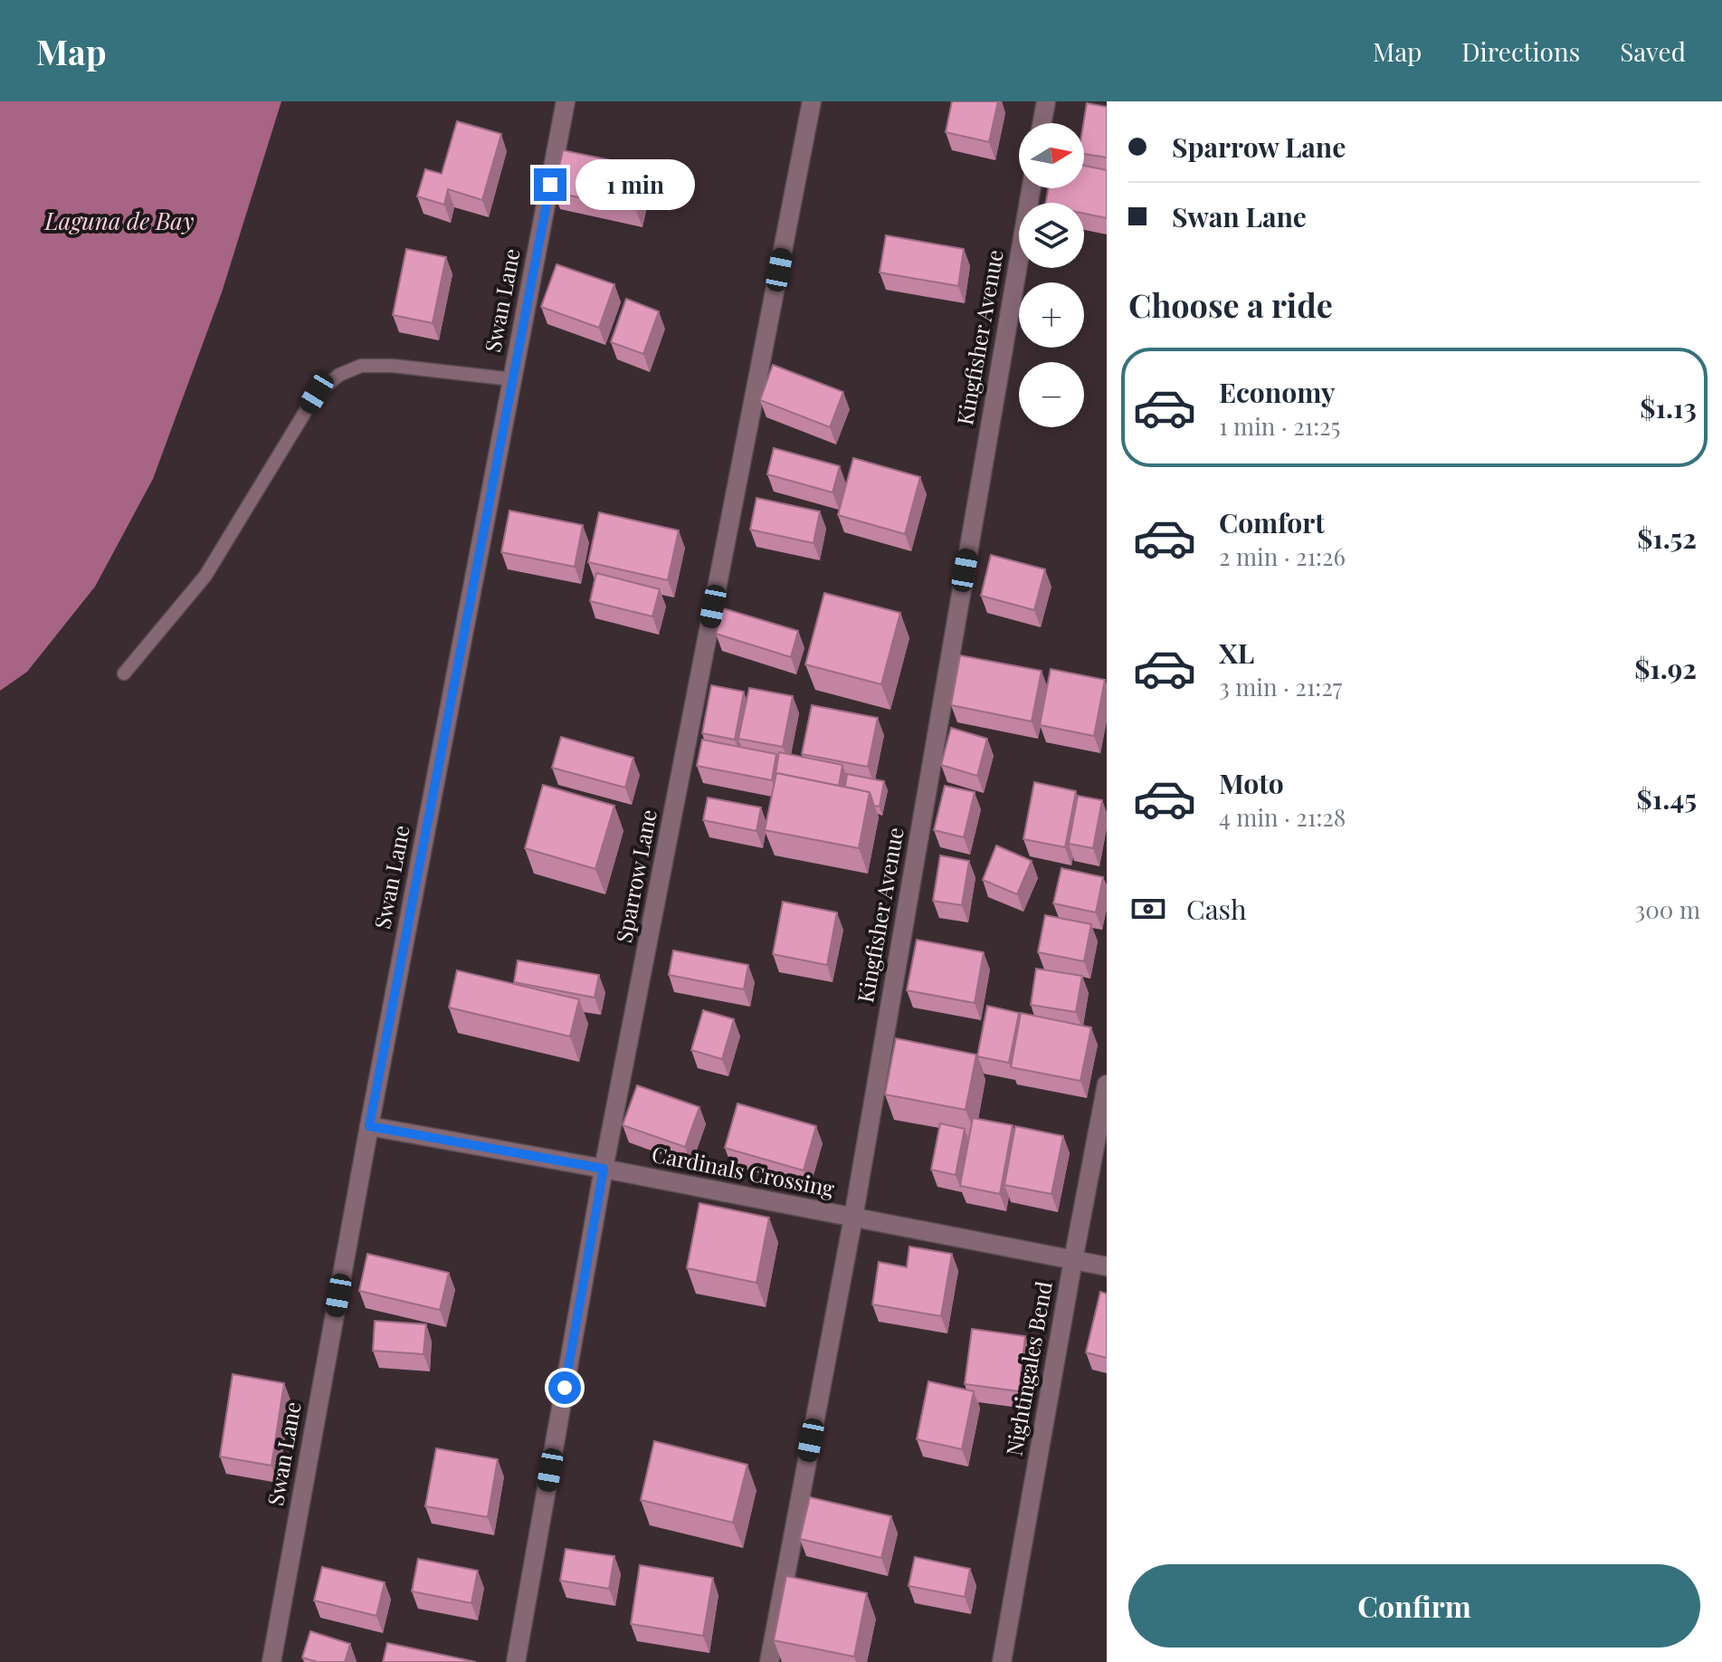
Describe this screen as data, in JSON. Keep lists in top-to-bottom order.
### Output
{
  "streets": {
    "street": [
      "Swan Lane",
      "Kingfisher Avenue",
      "Sparrow Lane",
      "Cardinals Crossing",
      "Nightingales Bend"
    ]
  },
  "crossings": [
    ["Swan Lane", "Cardinals Crossing"],
    ["Kingfisher Avenue", "Cardinals Crossing"],
    ["Sparrow Lane", "Cardinals Crossing"],
    ["Cardinals Crossing", "Nightingales Bend"]
  ],
  "water": ["Laguna de Bay"],
  "north": "right",
  "page": {
    "header": "Map",
    "nav": ["Map", "Directions", "Saved"],
    "banner": ["Sparrow Lane", "Swan Lane"],
    "map_buttons": ["+", "−"],
    "bubble": "1 min",
    "heading": "Choose a ride",
    "list": [
      {
        "name": "Economy",
        "note": "1 min · 21:25",
        "value": "$1.13"
      },
      {
        "name": "Comfort",
        "note": "2 min · 21:26",
        "value": "$1.52"
      },
      {
        "name": "XL",
        "note": "3 min · 21:27",
        "value": "$1.92"
      },
      {
        "name": "Moto",
        "note": "4 min · 21:28",
        "value": "$1.45"
      }
    ],
    "pay": ["Cash", "300 m"],
    "buttons": "Confirm"
  }
}
